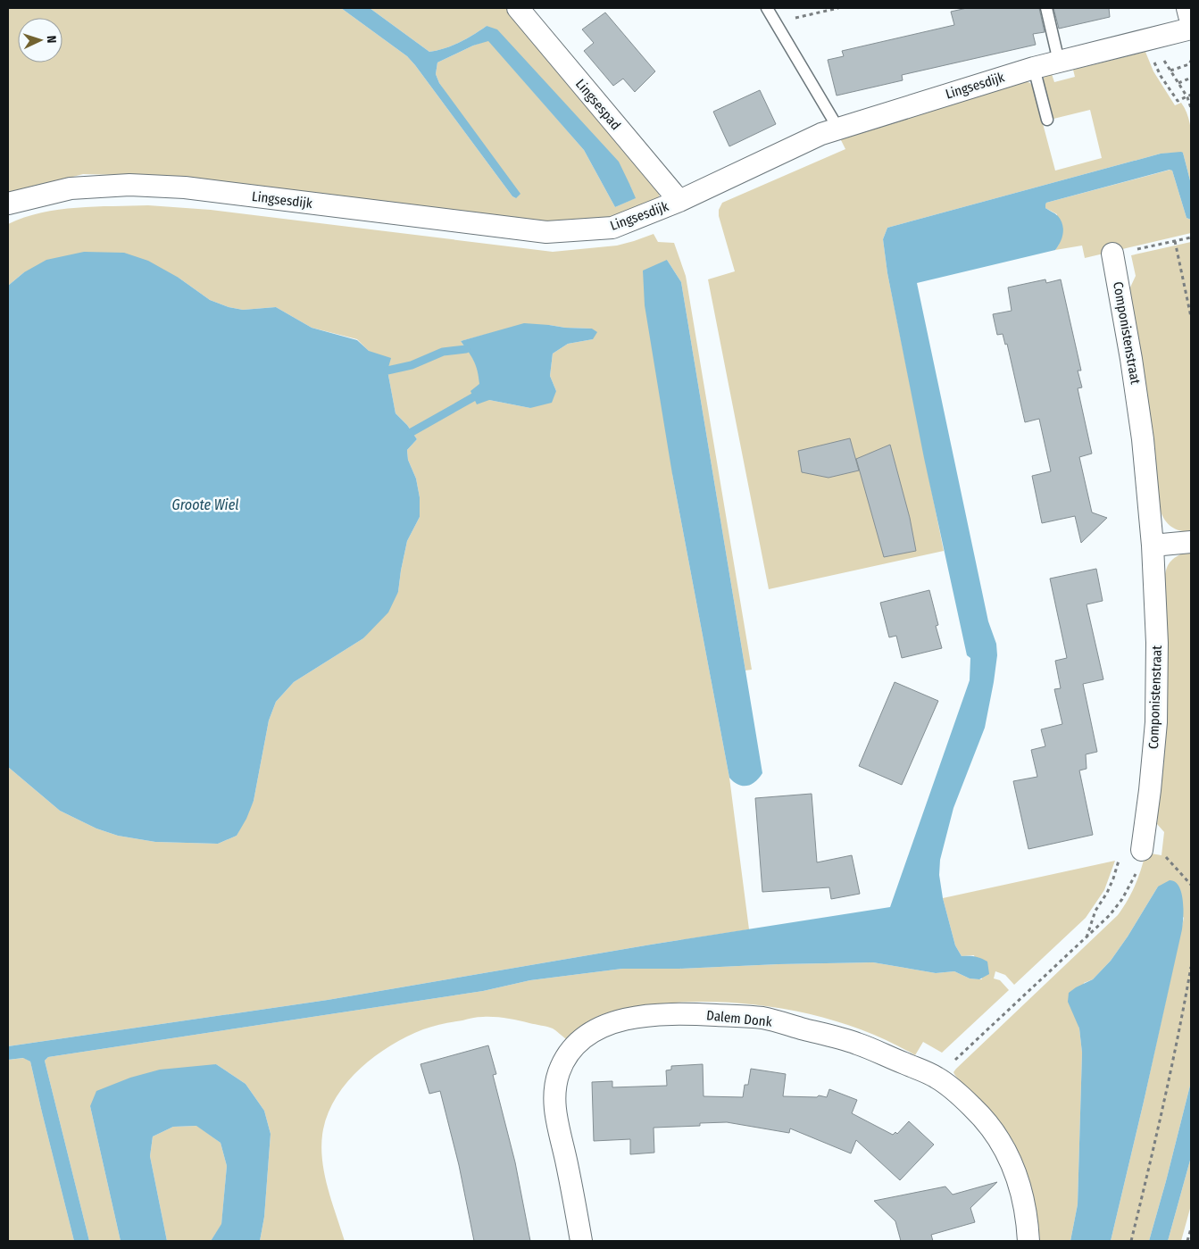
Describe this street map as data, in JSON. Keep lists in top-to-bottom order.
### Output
{
  "streets": {
    "street": [
      "Lingsesdijk",
      "Lingsespad",
      "Componistenstraat",
      "Dalem Donk"
    ]
  },
  "crossings": [
    ["Lingsesdijk", "Lingsespad"]
  ],
  "water": ["Groote Wiel"],
  "north": "right"
}
